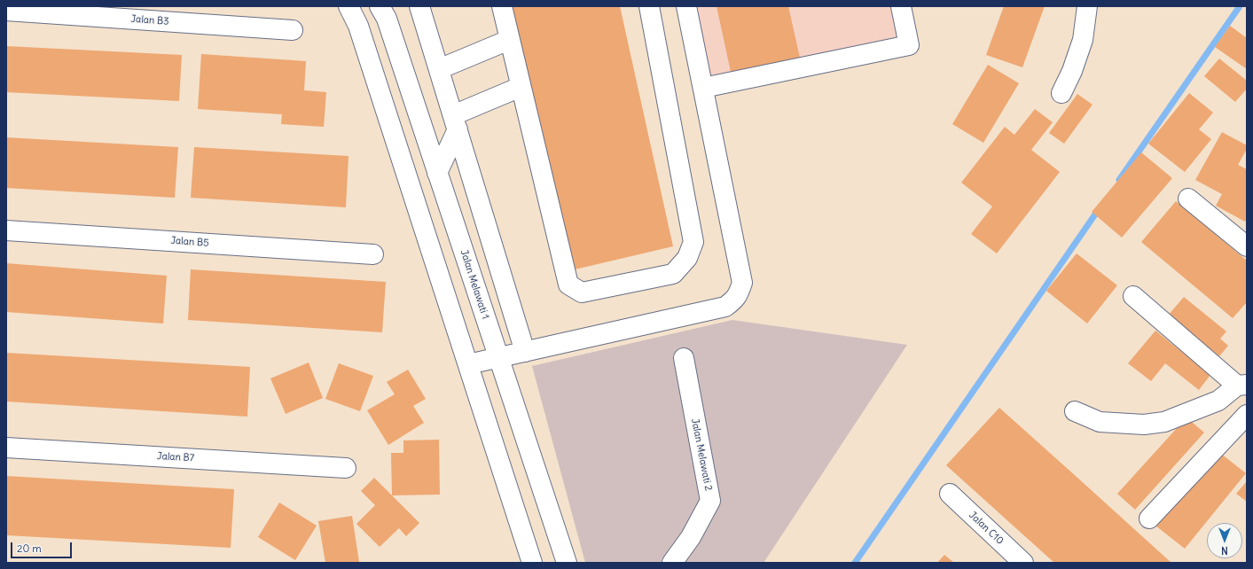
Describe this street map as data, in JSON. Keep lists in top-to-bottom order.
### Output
{
  "streets": {
    "street": [
      "Jalan B3",
      "Jalan B5",
      "Jalan Melawati 1",
      "Jalan Melawati 2",
      "Jalan B7",
      "Jalan C10"
    ]
  },
  "scale_bar": "20 m",
  "north": "bottom"
}
